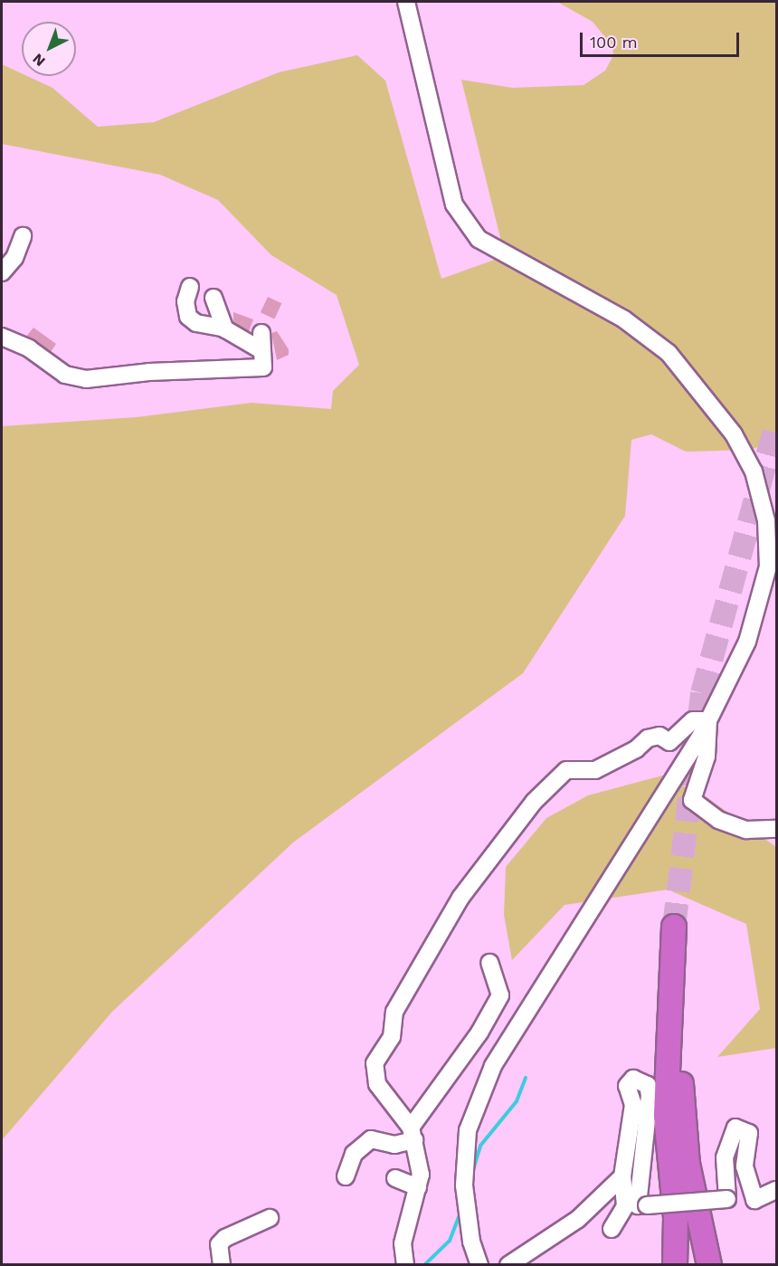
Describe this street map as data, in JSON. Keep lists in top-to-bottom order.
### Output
{
  "scale_bar": "100 m",
  "north": "bottom left"
}
